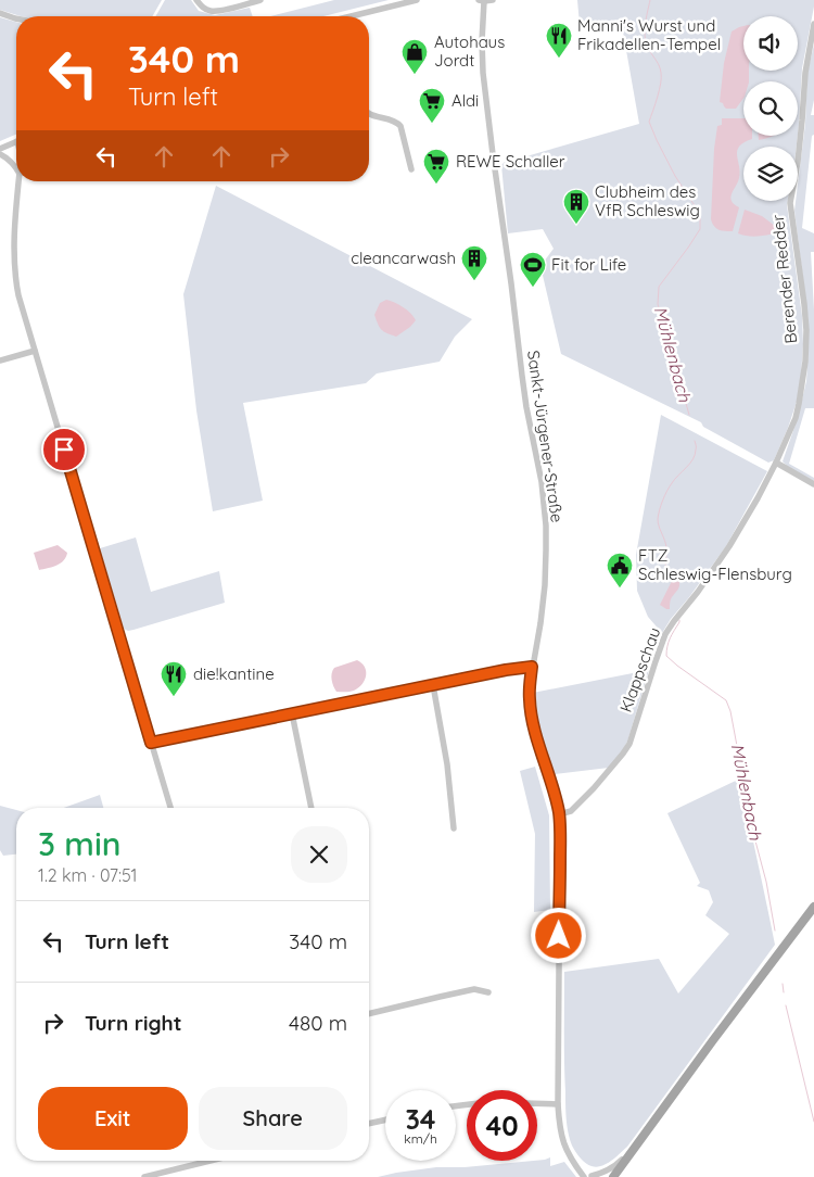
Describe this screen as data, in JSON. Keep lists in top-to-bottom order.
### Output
{
  "streets": {
    "street": ["Berender Redder", "Sankt-Jürgener-Straße", "Klappschau"]
  },
  "crossings": [
    ["Berender Redder", "Klappschau"],
    ["Sankt-Jürgener-Straße", "Klappschau"]
  ],
  "water": ["Mühlenbach"],
  "places": {
    "restaurant": ["Manni's Wurst und Frikadellen-Tempel", "die!kantine"],
    "shop": ["Autohaus Jordt"],
    "supermarket": ["Aldi", "REWE Schaller"],
    "building": ["Clubheim des VfR Schleswig", "cleancarwash"],
    "sports": ["Fit for Life"],
    "public building": ["FTZ Schleswig-Flensburg"]
  },
  "page": {
    "turn": ["340 m", "Turn left"],
    "heading": ["3 min", "1.2 km · 07:51"],
    "list": [
      {
        "name": "Turn left",
        "value": "340 m"
      },
      {
        "name": "Turn right",
        "value": "480 m"
      }
    ],
    "buttons": ["Exit", "Share"],
    "speed": "34 km/h",
    "limit": "40"
  }
}
